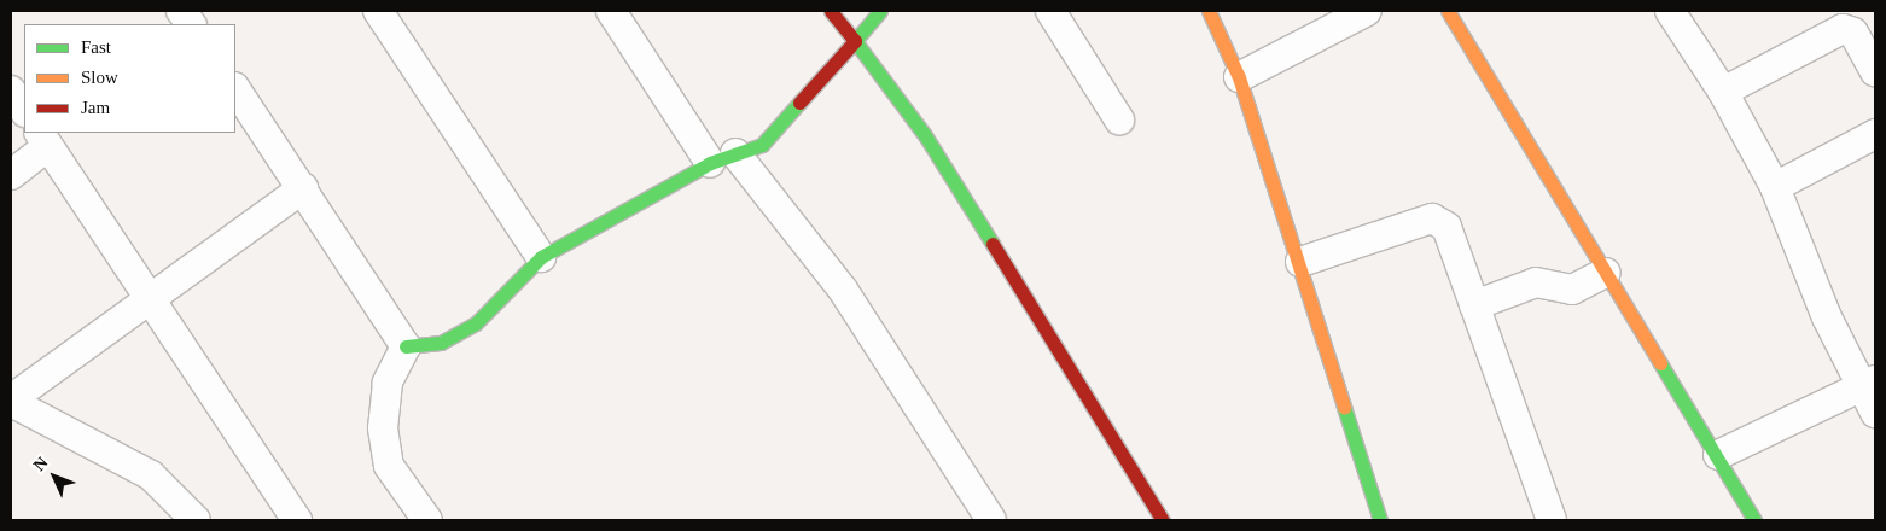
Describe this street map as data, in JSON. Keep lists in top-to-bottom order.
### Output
{
  "legend": ["Fast", "Slow", "Jam"],
  "north": "top left"
}
